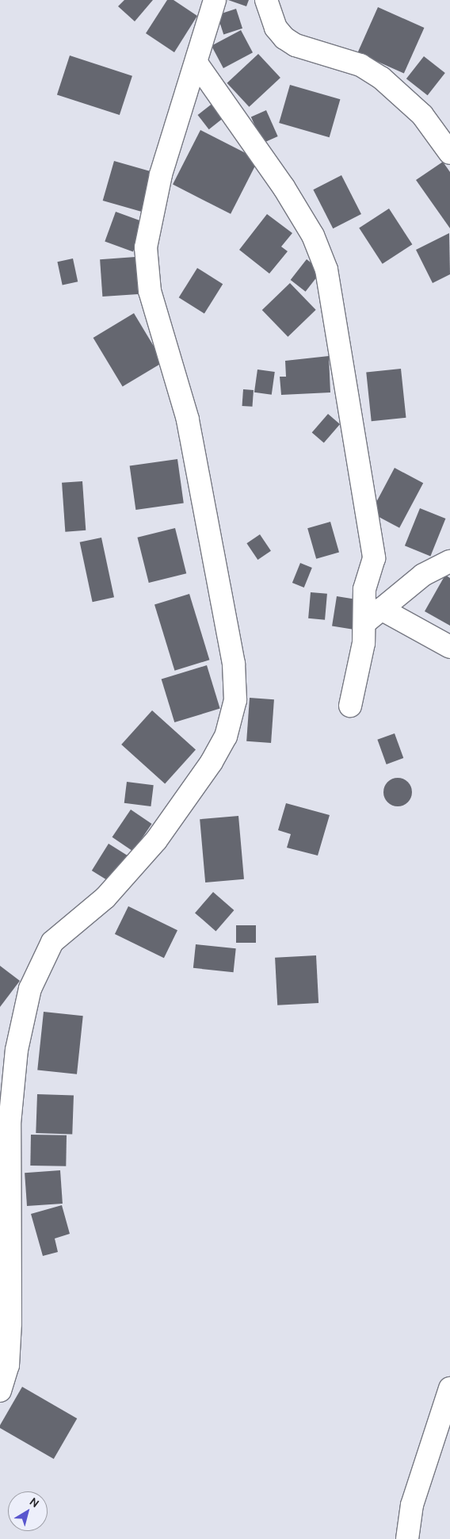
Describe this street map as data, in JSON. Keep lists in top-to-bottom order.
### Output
{
  "north": "top right"
}
